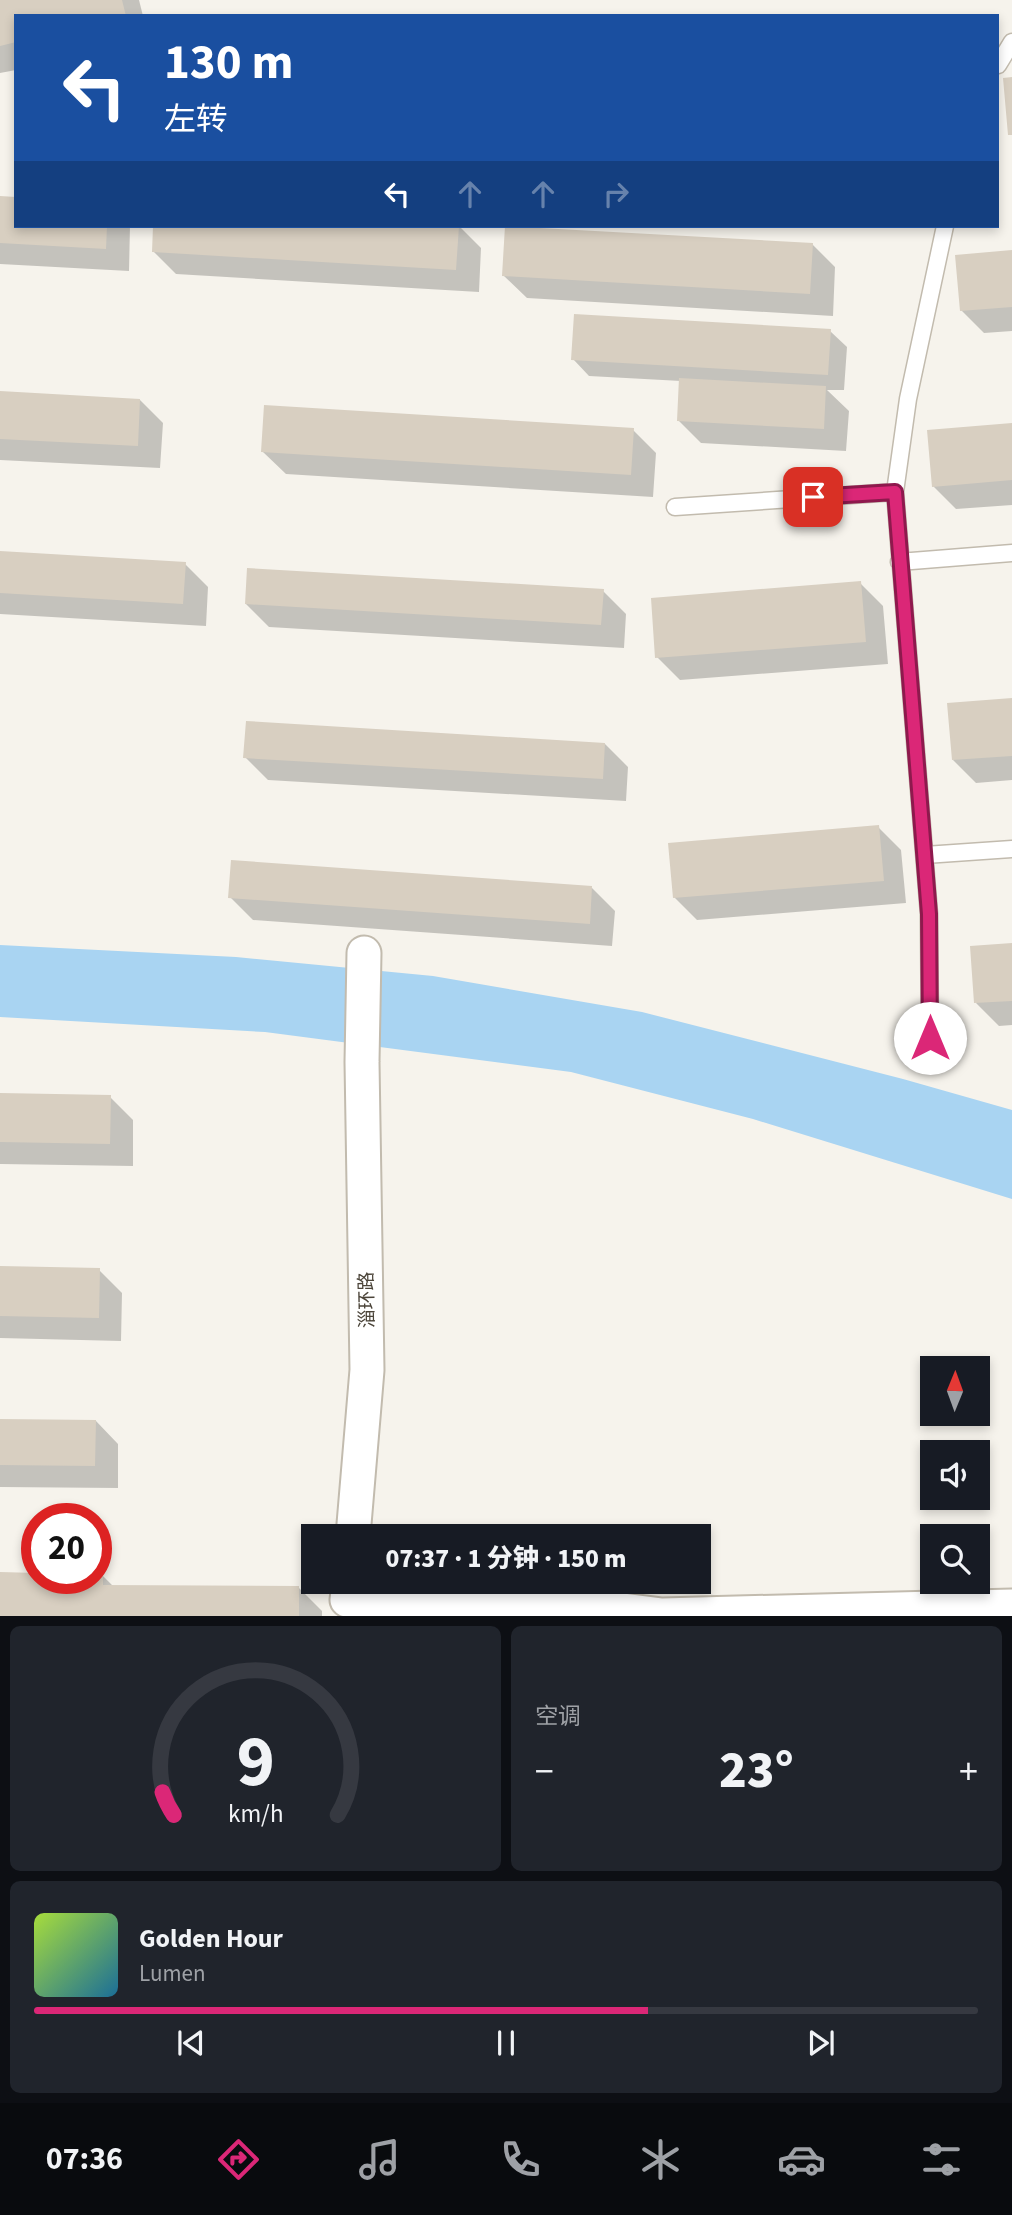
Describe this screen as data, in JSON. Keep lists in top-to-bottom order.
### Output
{
  "streets": {
    "street": ["淄环路"]
  },
  "north": "top",
  "page": {
    "turn": ["130 m", "左转"],
    "limit": "20",
    "trip": "07:37 · 1 分钟 · 150 m",
    "tile": "空调",
    "heat": ["−", "23°", "+"],
    "song": ["Golden Hour", "Lumen"],
    "tabs": "07:36",
    "gauge": ["9", "km/h"]
  }
}
